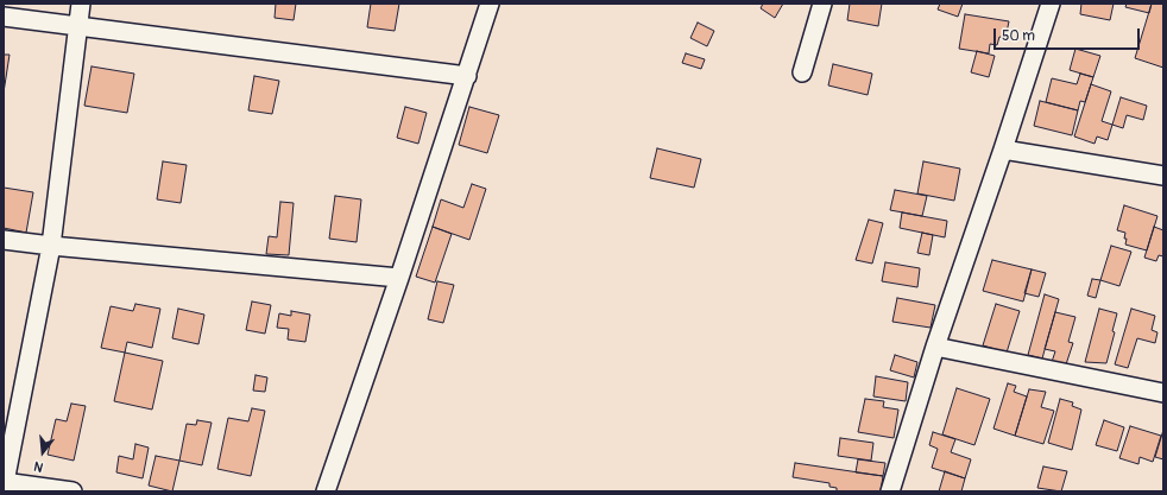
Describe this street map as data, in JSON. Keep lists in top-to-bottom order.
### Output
{
  "scale_bar": "50 m",
  "north": "bottom"
}
